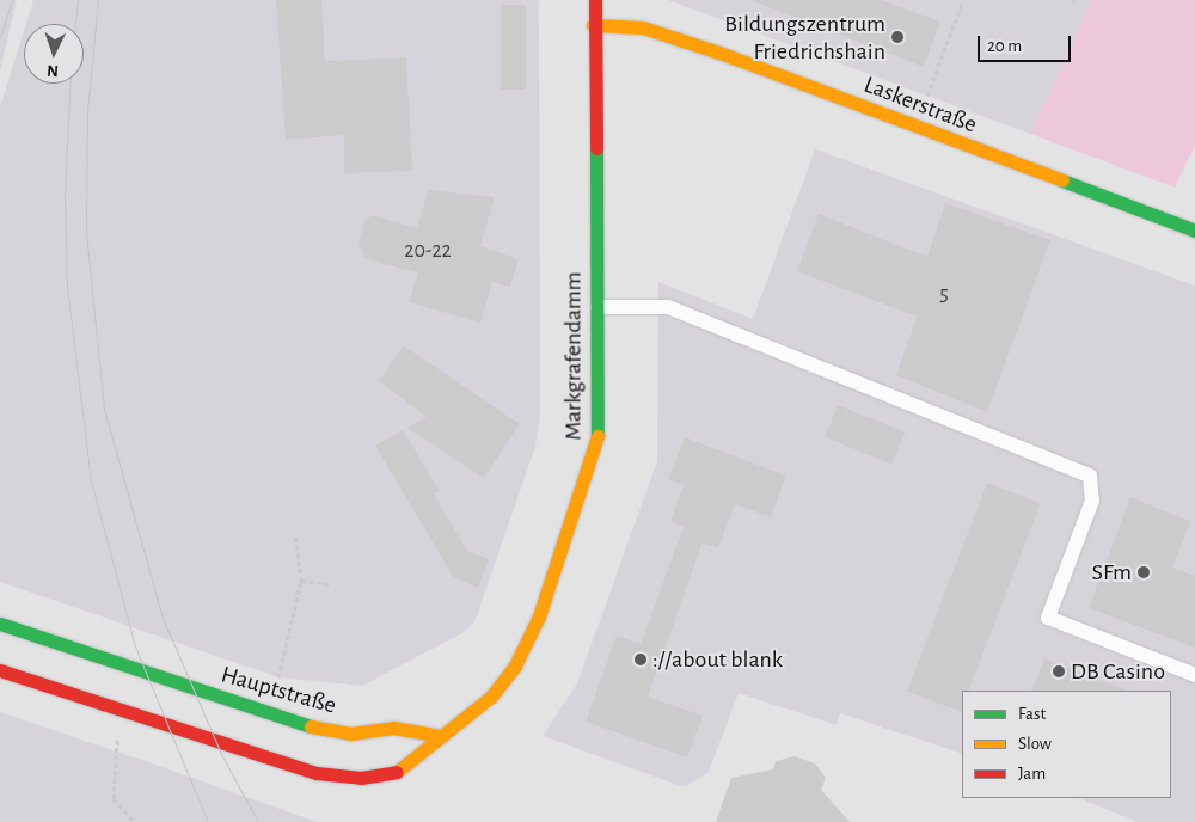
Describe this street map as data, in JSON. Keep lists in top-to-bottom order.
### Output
{
  "streets": {
    "main road": ["Laskerstraße", "Markgrafendamm", "Hauptstraße"]
  },
  "crossings": [
    ["Laskerstraße", "Markgrafendamm"],
    ["Markgrafendamm", "Hauptstraße"]
  ],
  "places": [
    "Bildungszentrum Friedrichshain",
    "SFm",
    "://about blank",
    "DB Casino"
  ],
  "house_numbers": ["20-22", "5"],
  "legend": ["Fast", "Slow", "Jam"],
  "scale_bar": "20 m",
  "north": "bottom"
}
